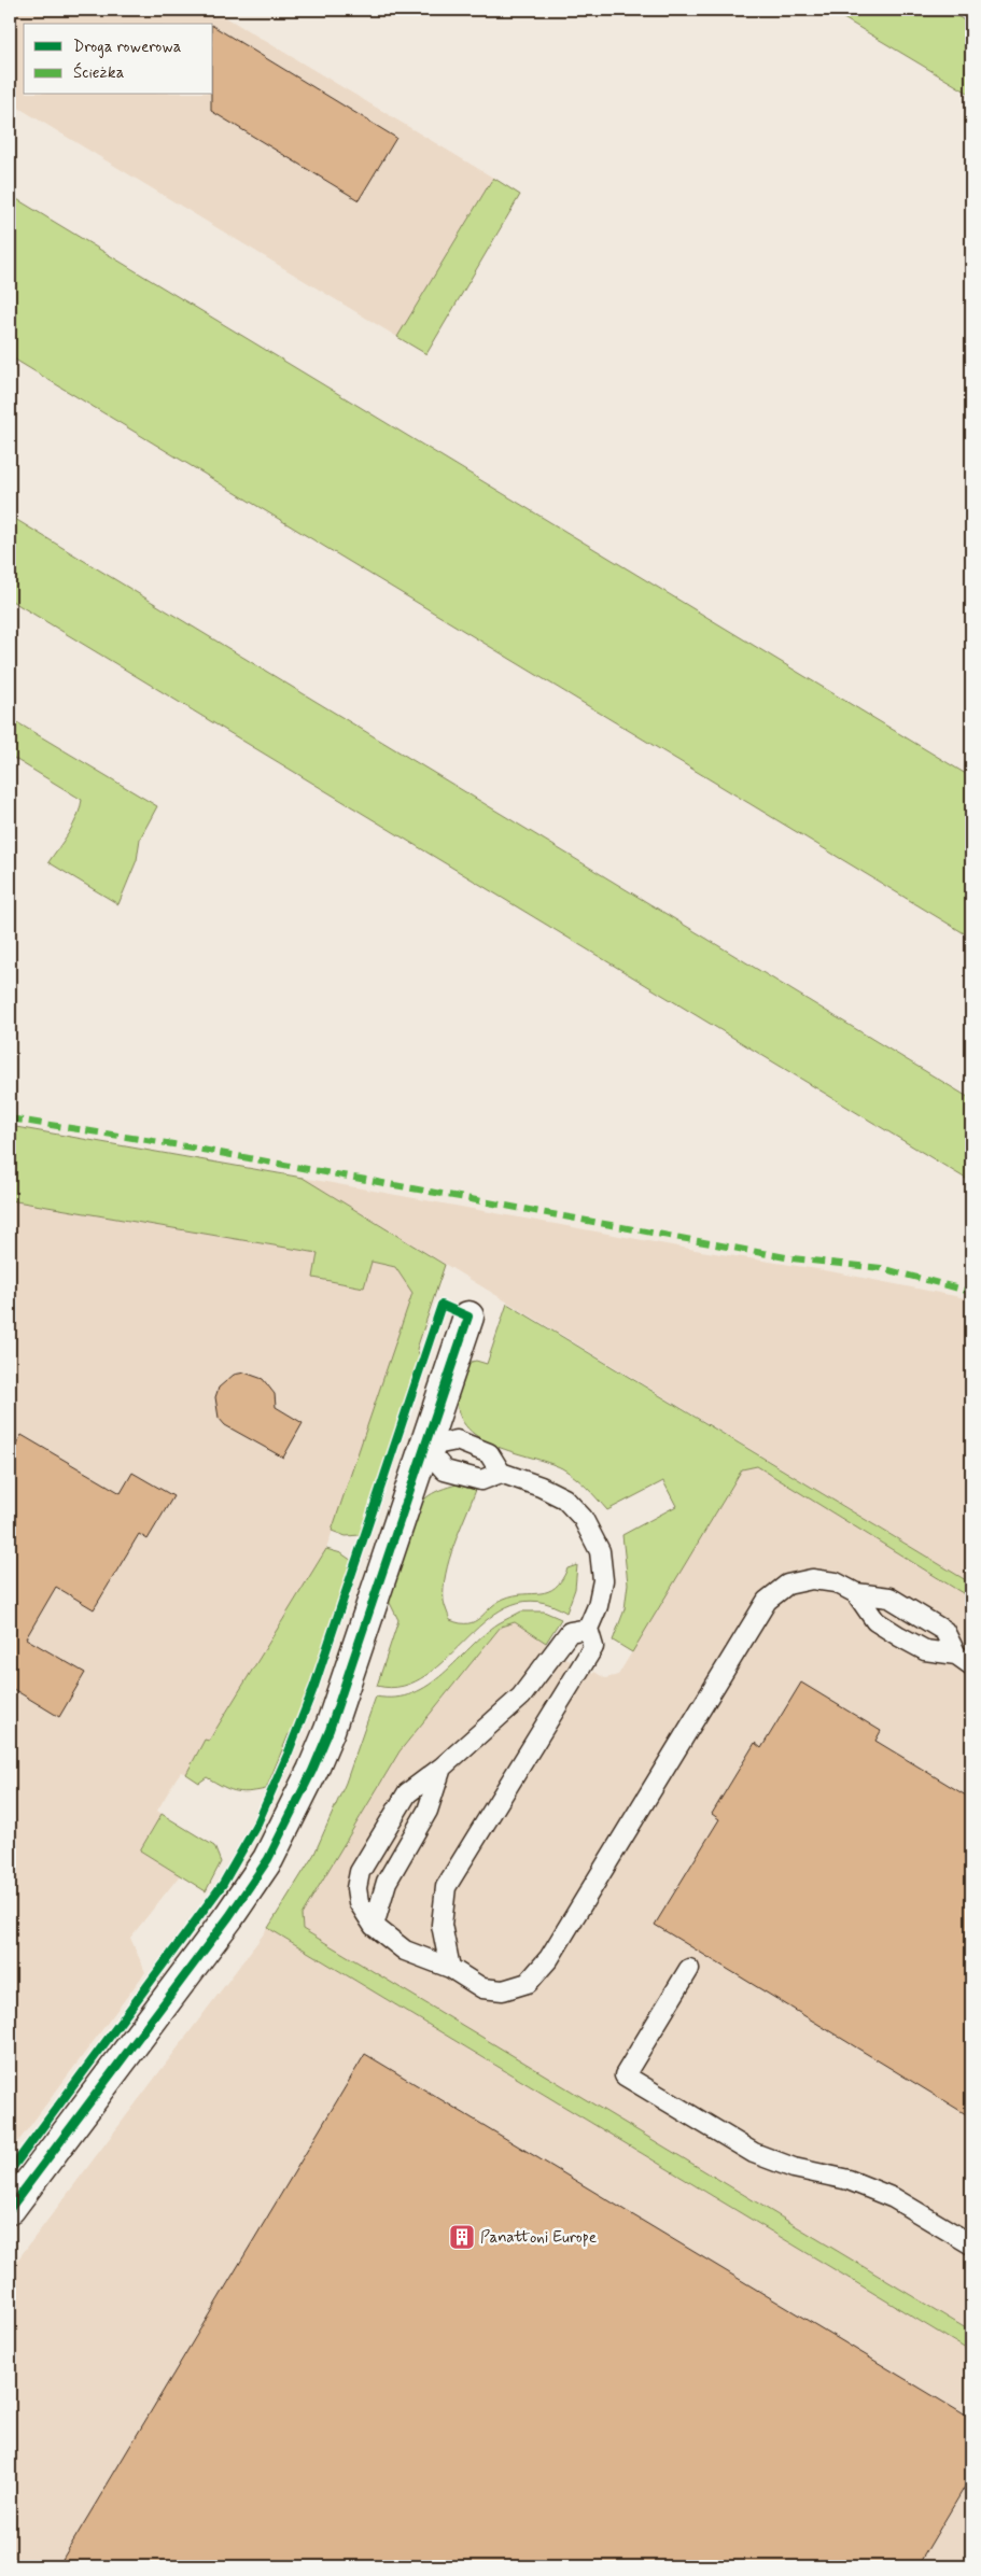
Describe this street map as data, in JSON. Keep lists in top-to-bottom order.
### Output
{
  "places": {
    "building": ["Panattoni Europe"]
  },
  "legend": ["Droga rowerowa", "Ścieżka"]
}
